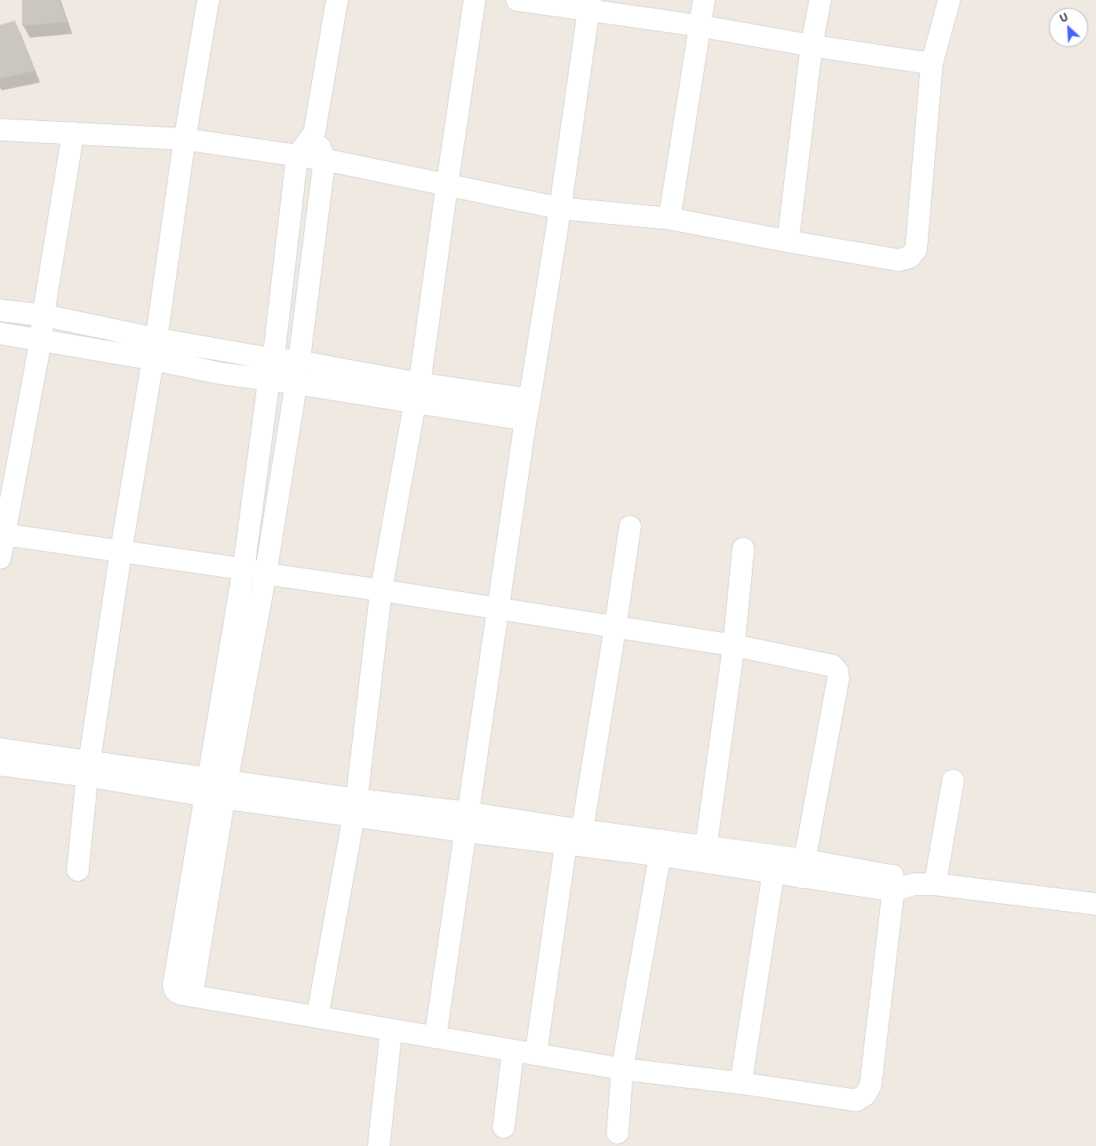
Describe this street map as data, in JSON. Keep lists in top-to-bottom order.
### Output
{
  "north": "top left"
}
